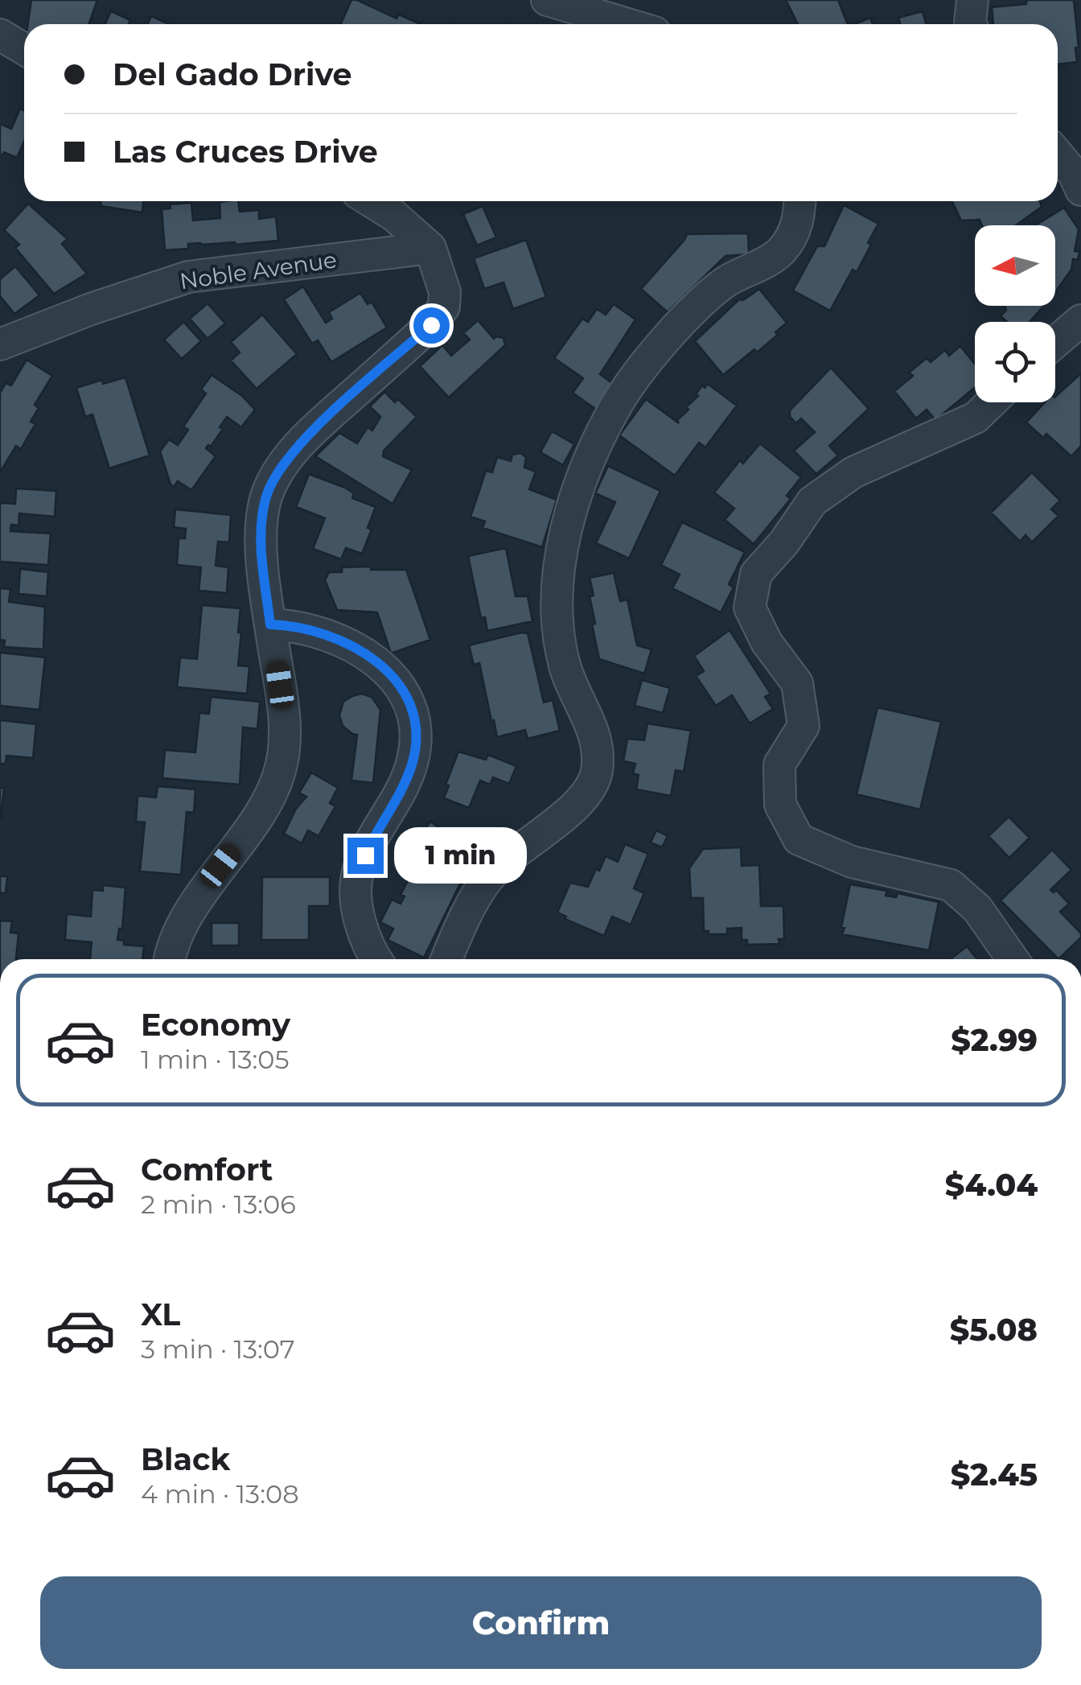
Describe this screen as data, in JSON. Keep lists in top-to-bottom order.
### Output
{
  "streets": {
    "street": ["Noble Avenue"]
  },
  "north": "left",
  "page": {
    "banner": ["Del Gado Drive", "Las Cruces Drive"],
    "bubble": "1 min",
    "list": [
      {
        "name": "Economy",
        "note": "1 min · 13:05",
        "value": "$2.99"
      },
      {
        "name": "Comfort",
        "note": "2 min · 13:06",
        "value": "$4.04"
      },
      {
        "name": "XL",
        "note": "3 min · 13:07",
        "value": "$5.08"
      },
      {
        "name": "Black",
        "note": "4 min · 13:08",
        "value": "$2.45"
      }
    ],
    "buttons": "Confirm"
  }
}
